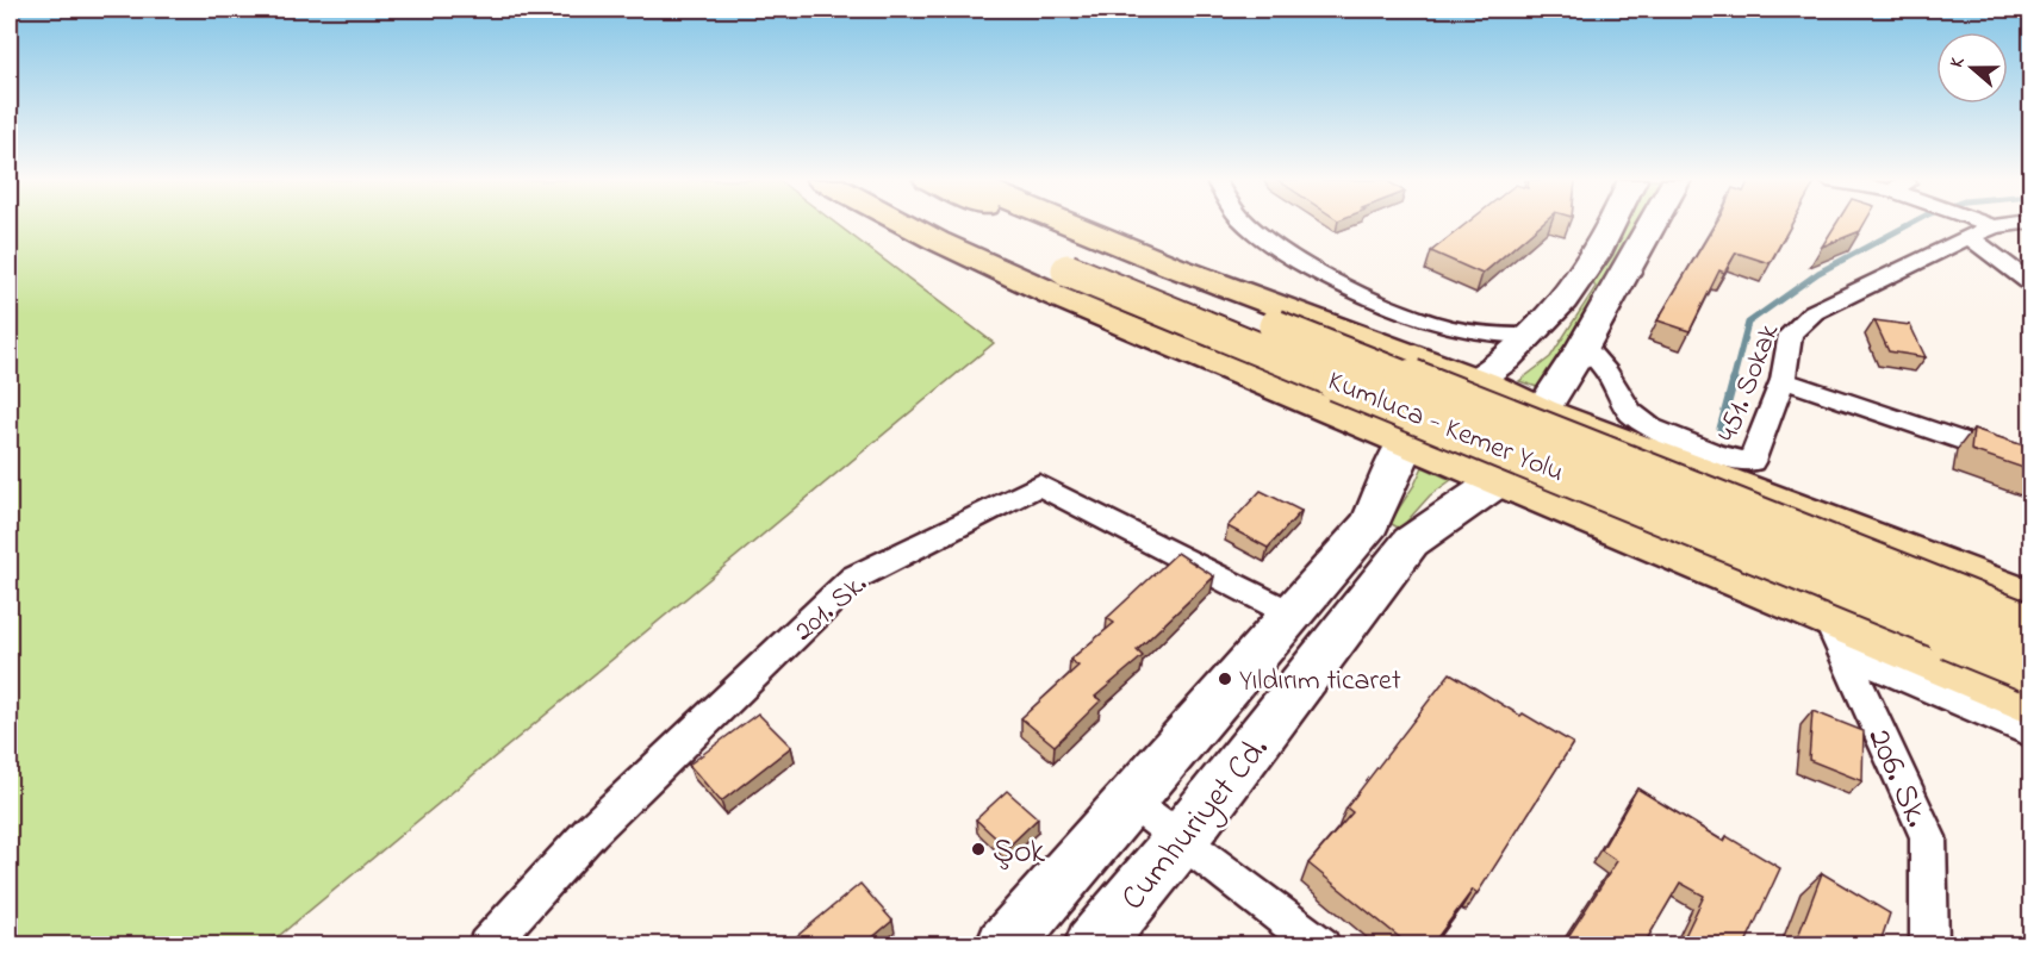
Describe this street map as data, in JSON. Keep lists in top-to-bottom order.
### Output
{
  "streets": {
    "highway": ["Kumluca - Kemer Yolu"],
    "main road": ["Cumhuriyet Cd."],
    "street": ["451. Sokak", "201. Sk.", "206. Sk."]
  },
  "crossings": [
    ["Kumluca - Kemer Yolu", "Cumhuriyet Cd."],
    ["201. Sk.", "Cumhuriyet Cd."]
  ],
  "places": ["Yıldırım ticaret", "Şok"],
  "north": "left"
}
